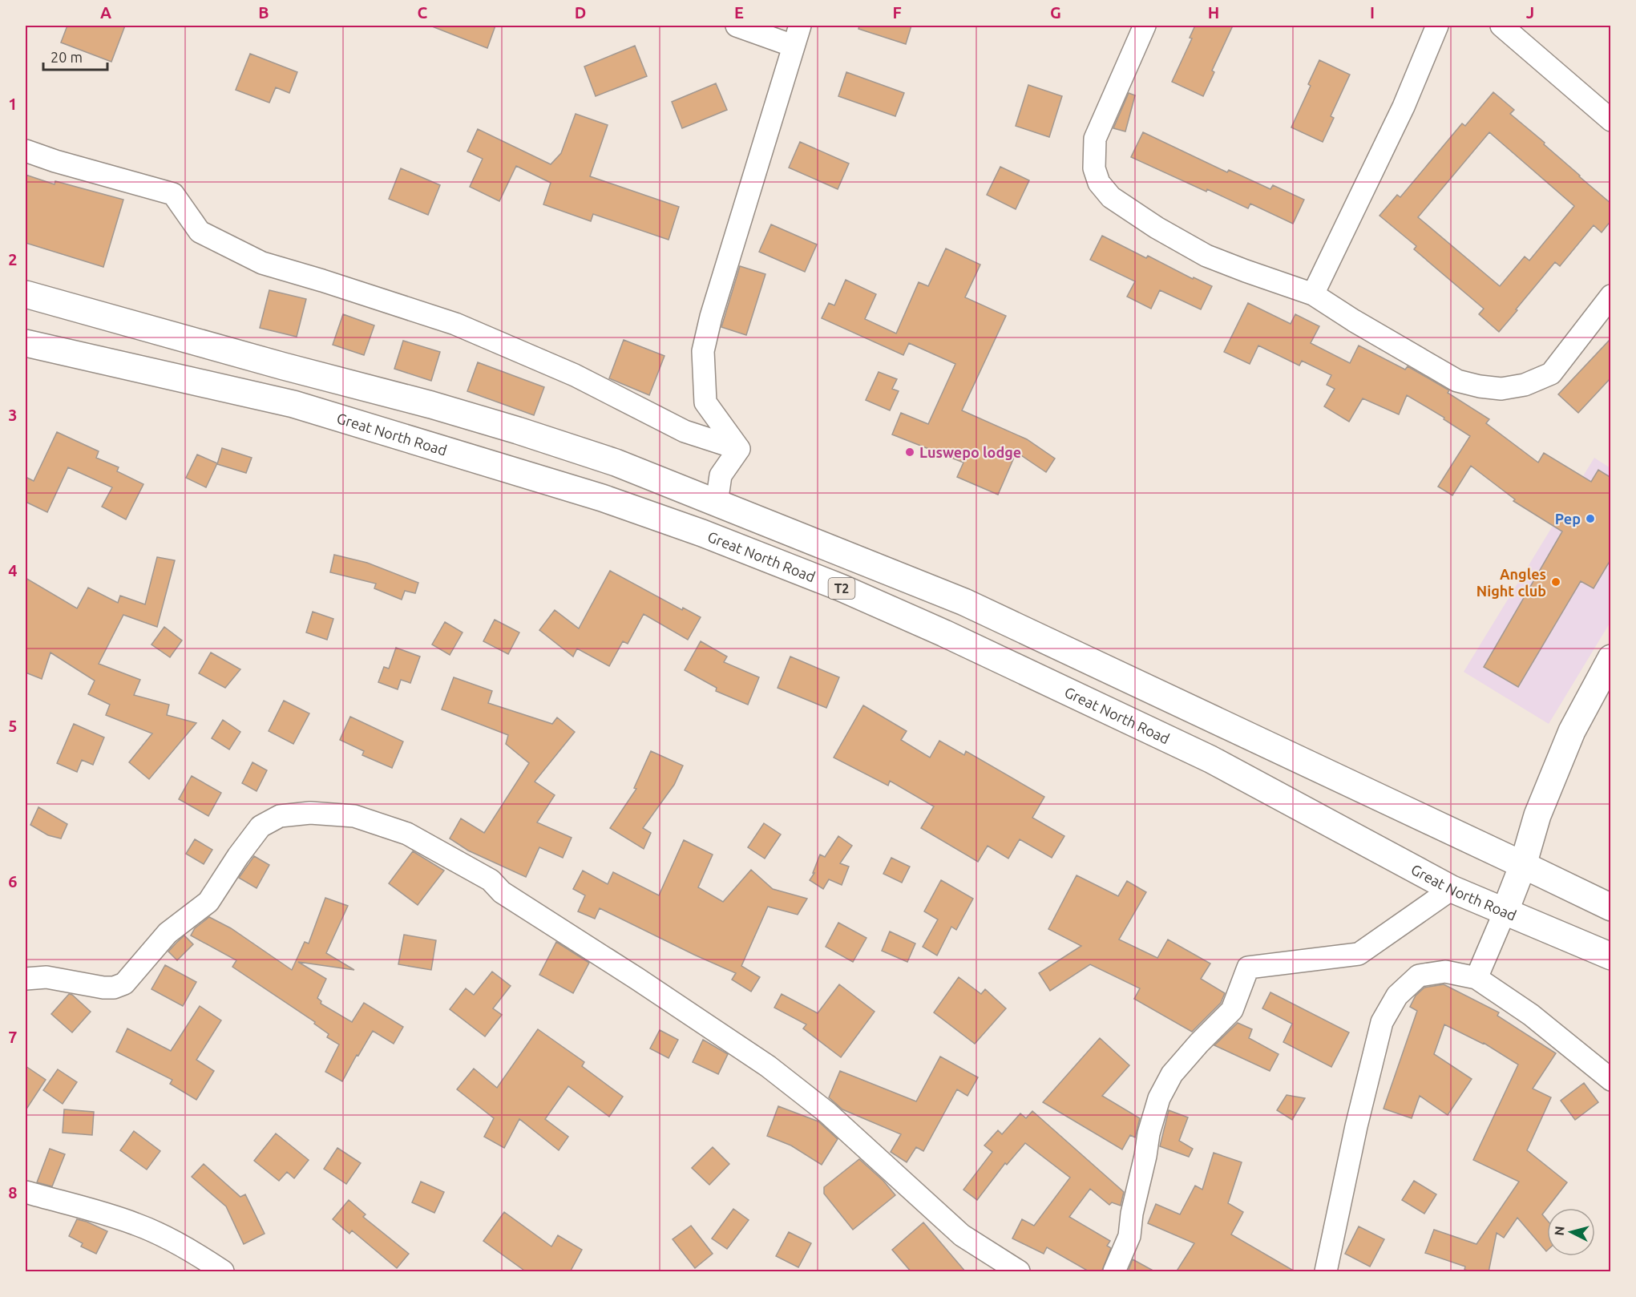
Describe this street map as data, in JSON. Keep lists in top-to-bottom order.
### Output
{
  "streets": {
    "main road": ["Great North Road", "T2"]
  },
  "places": ["Luswepo lodge", "Pep", "Angles Night club"],
  "scale_bar": "20 m",
  "north": "left",
  "grid": {
    "columns": [
      "A",
      "B",
      "C",
      "D",
      "E",
      "F",
      "G",
      "H",
      "I",
      "J"
    ],
    "rows": [
      "1",
      "2",
      "3",
      "4",
      "5",
      "6",
      "7",
      "8"
    ]
  }
}
